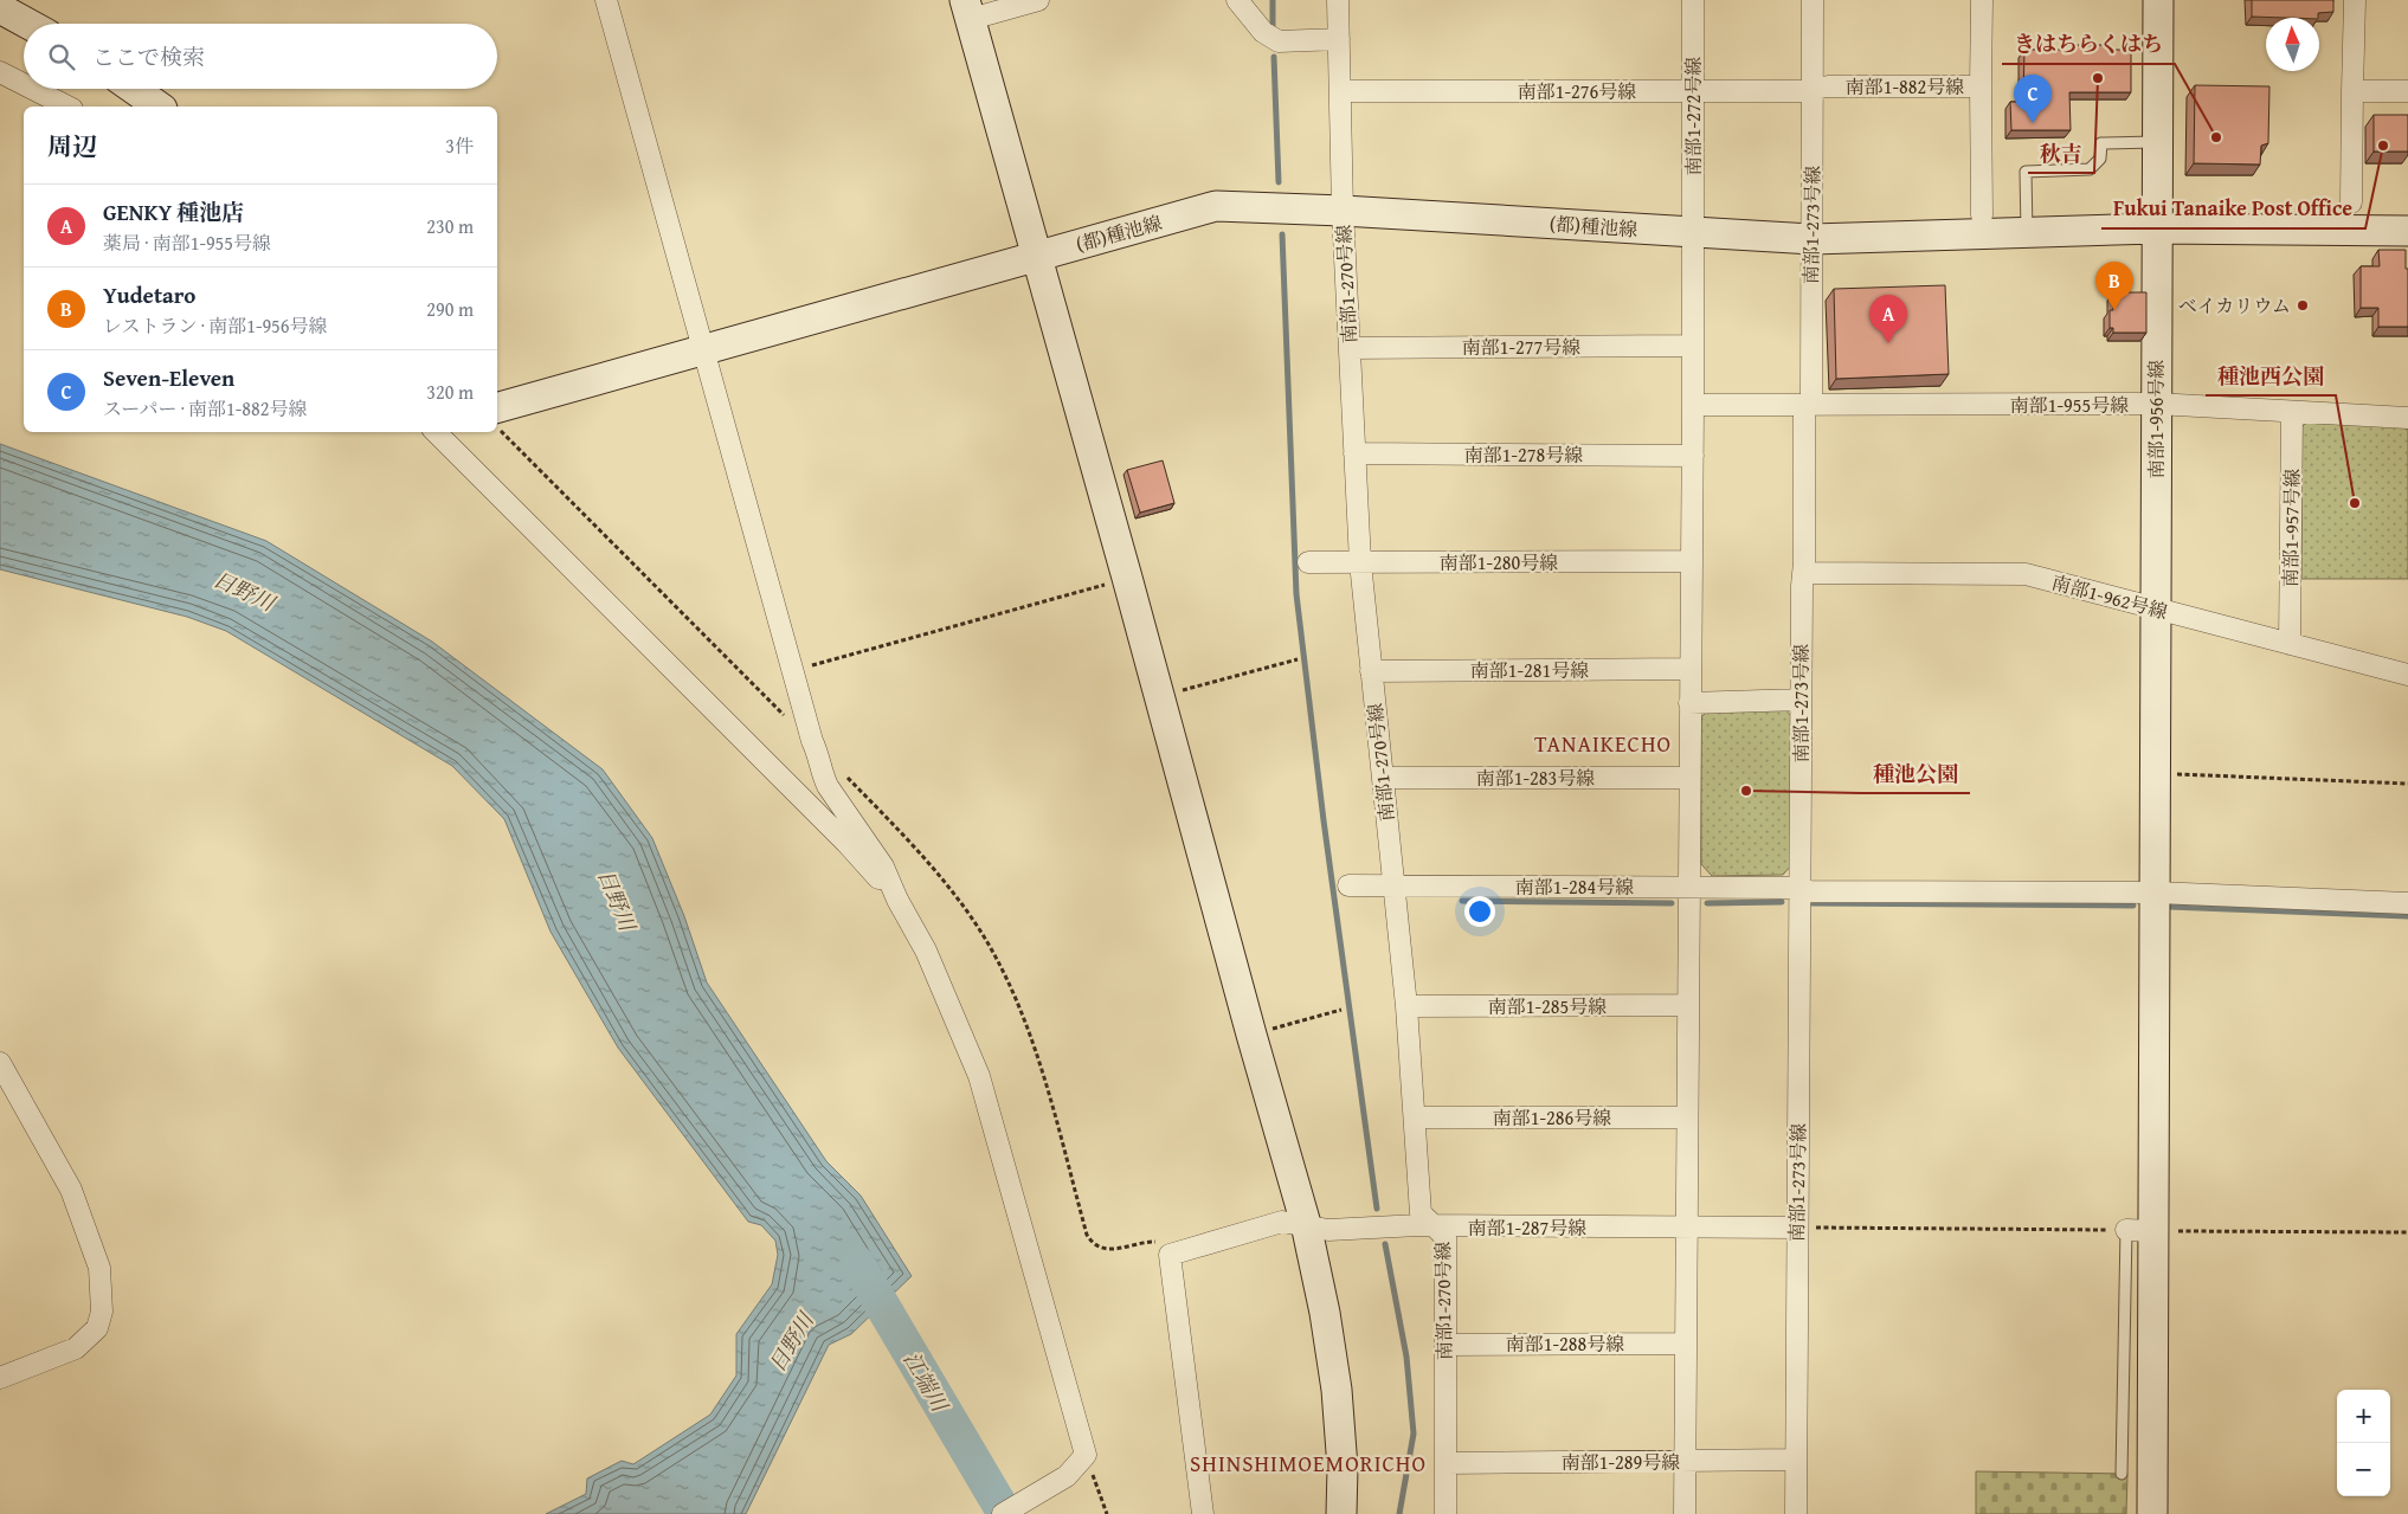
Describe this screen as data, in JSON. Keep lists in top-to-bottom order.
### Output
{
  "streets": {
    "street": [
      "南部1-882号線",
      "南部1-276号線",
      "南部1-272号線",
      "南部1-273号線",
      "(都)種池線",
      "南部1-270号線",
      "南部1-277号線",
      "南部1-955号線",
      "南部1-956号線",
      "南部1-278号線",
      "南部1-957号線",
      "南部1-280号線",
      "南部1-962号線",
      "南部1-281号線",
      "南部1-283号線",
      "南部1-284号線",
      "南部1-285号線",
      "南部1-286号線",
      "南部1-287号線",
      "南部1-288号線",
      "南部1-289号線"
    ]
  },
  "crossings": [
    ["南部1-882号線", "南部1-276号線"],
    ["南部1-882号線", "南部1-273号線"],
    ["南部1-276号線", "南部1-272号線"],
    ["南部1-276号線", "南部1-273号線"],
    ["南部1-276号線", "南部1-270号線"],
    ["南部1-272号線", "(都)種池線"],
    ["南部1-272号線", "南部1-277号線"],
    ["南部1-272号線", "南部1-955号線"],
    ["南部1-272号線", "南部1-278号線"],
    ["南部1-272号線", "南部1-280号線"],
    ["南部1-272号線", "南部1-281号線"],
    ["南部1-272号線", "南部1-283号線"],
    ["南部1-272号線", "南部1-284号線"],
    ["南部1-272号線", "南部1-285号線"],
    ["南部1-272号線", "南部1-286号線"],
    ["南部1-272号線", "南部1-287号線"],
    ["南部1-272号線", "南部1-288号線"],
    ["南部1-272号線", "南部1-289号線"],
    ["南部1-273号線", "(都)種池線"],
    ["南部1-273号線", "南部1-955号線"],
    ["南部1-273号線", "南部1-962号線"],
    ["南部1-273号線", "南部1-284号線"],
    ["南部1-273号線", "南部1-287号線"],
    ["南部1-273号線", "南部1-289号線"],
    ["(都)種池線", "南部1-270号線"],
    ["(都)種池線", "南部1-956号線"],
    ["南部1-270号線", "南部1-277号線"],
    ["南部1-270号線", "南部1-278号線"],
    ["南部1-270号線", "南部1-280号線"],
    ["南部1-270号線", "南部1-281号線"],
    ["南部1-270号線", "南部1-283号線"],
    ["南部1-270号線", "南部1-284号線"],
    ["南部1-270号線", "南部1-285号線"],
    ["南部1-270号線", "南部1-286号線"],
    ["南部1-270号線", "南部1-287号線"],
    ["南部1-270号線", "南部1-288号線"],
    ["南部1-270号線", "南部1-289号線"],
    ["南部1-955号線", "南部1-956号線"],
    ["南部1-955号線", "南部1-957号線"],
    ["南部1-956号線", "南部1-962号線"],
    ["南部1-956号線", "南部1-284号線"],
    ["南部1-957号線", "南部1-962号線"]
  ],
  "districts": ["TANAIKECHO", "SHINSHIMOEMORICHO"],
  "water": ["日野川", "江端川"],
  "places": [
    "秋吉",
    "きはちらくはち",
    "Fukui Tanaike Post Office",
    "ベイカリウム",
    "種池西公園",
    "種池公園"
  ],
  "north": "top",
  "page": {
    "search": "ここで検索",
    "pins": ["C", "B", "A"],
    "heading": ["周辺", "3件"],
    "list": [
      {
        "mark": "A",
        "name": "GENKY 種池店",
        "note": "薬局 · 南部1-955号線",
        "value": "230 m"
      },
      {
        "mark": "B",
        "name": "Yudetaro",
        "note": "レストラン · 南部1-956号線",
        "value": "290 m"
      },
      {
        "mark": "C",
        "name": "Seven-Eleven",
        "note": "スーパー · 南部1-882号線",
        "value": "320 m"
      }
    ],
    "map_buttons": ["+", "−"]
  }
}
